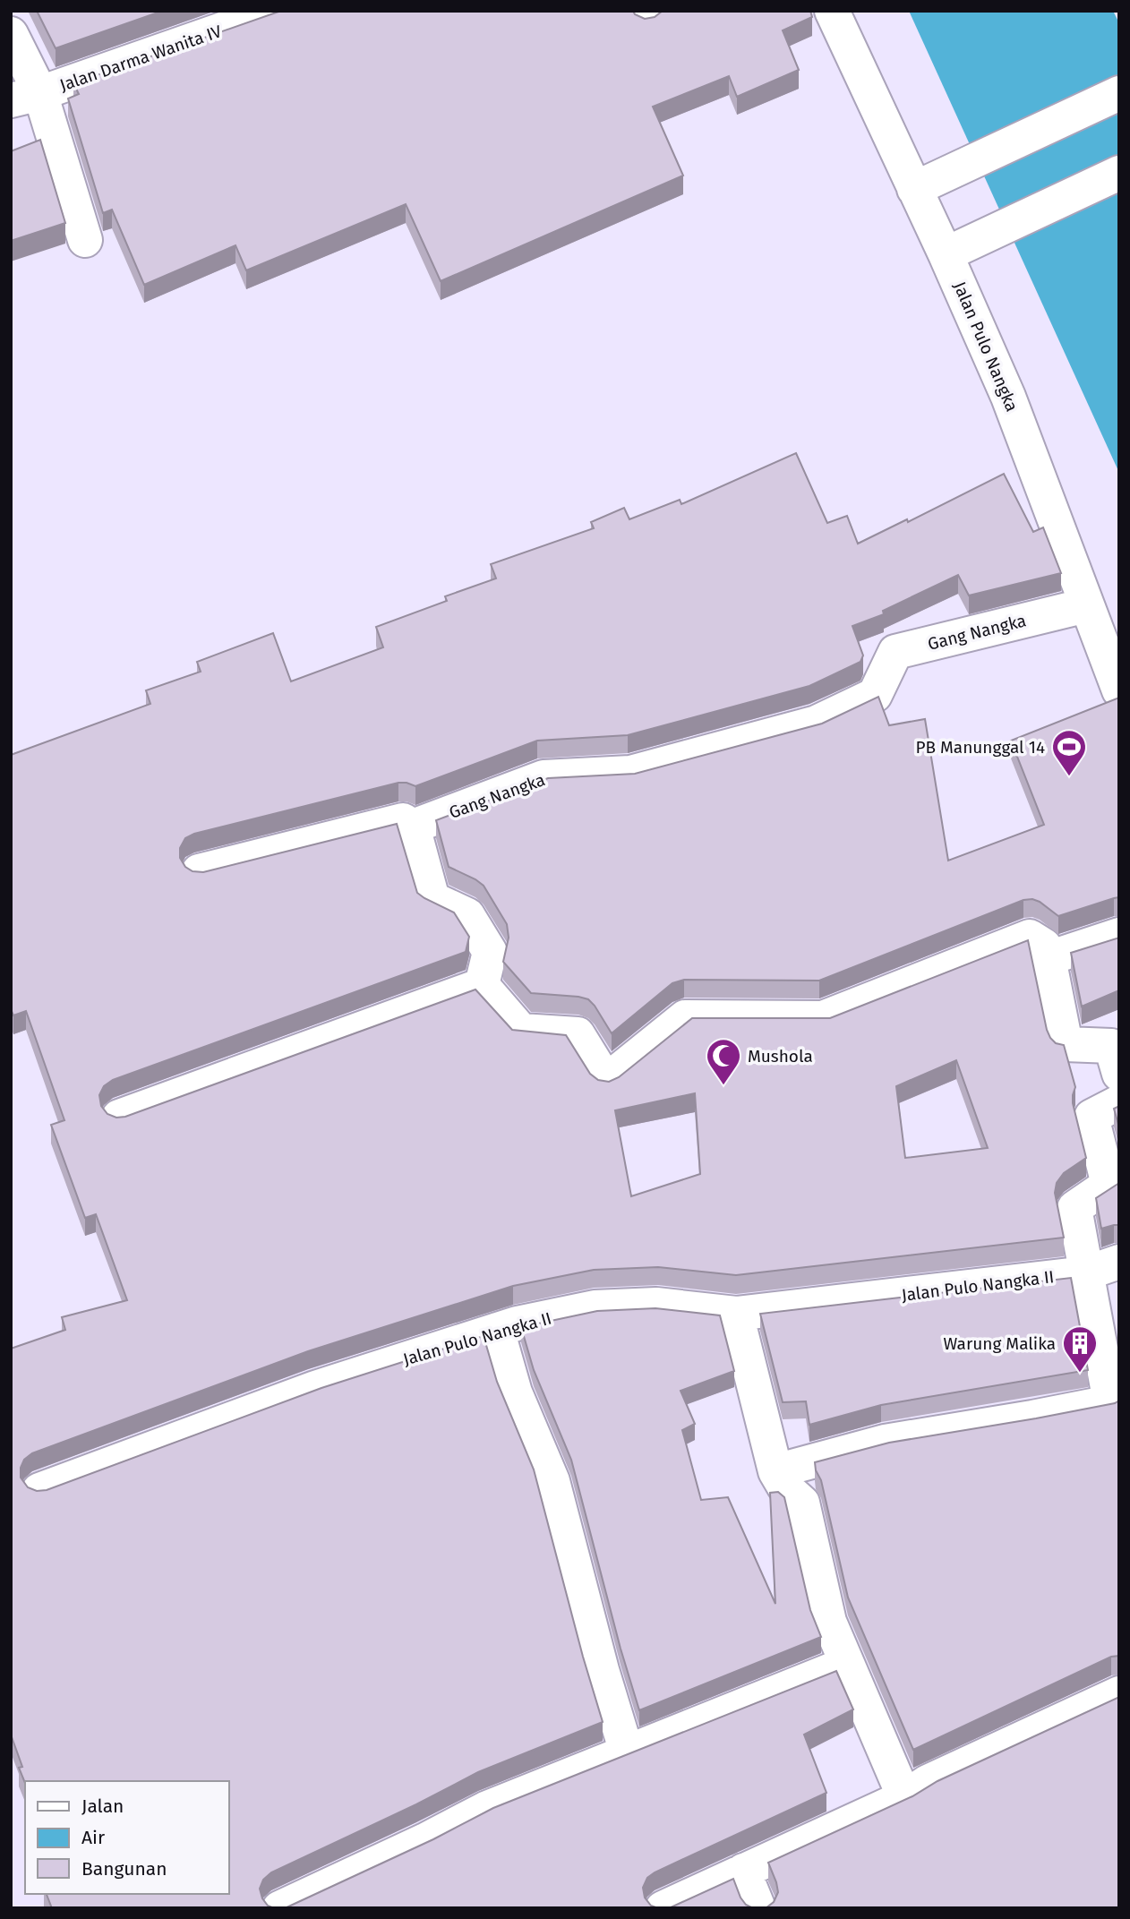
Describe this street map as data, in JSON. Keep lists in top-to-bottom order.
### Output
{
  "streets": {
    "street": [
      "Jalan Darma Wanita IV",
      "Jalan Pulo Nangka",
      "Gang Nangka",
      "Jalan Pulo Nangka II"
    ]
  },
  "crossings": [
    ["Jalan Pulo Nangka", "Gang Nangka"]
  ],
  "places": {
    "sports": ["PB Manunggal 14"],
    "mosque": ["Mushola"],
    "building": ["Warung Malika"]
  },
  "legend": ["Jalan", "Air", "Bangunan"]
}
